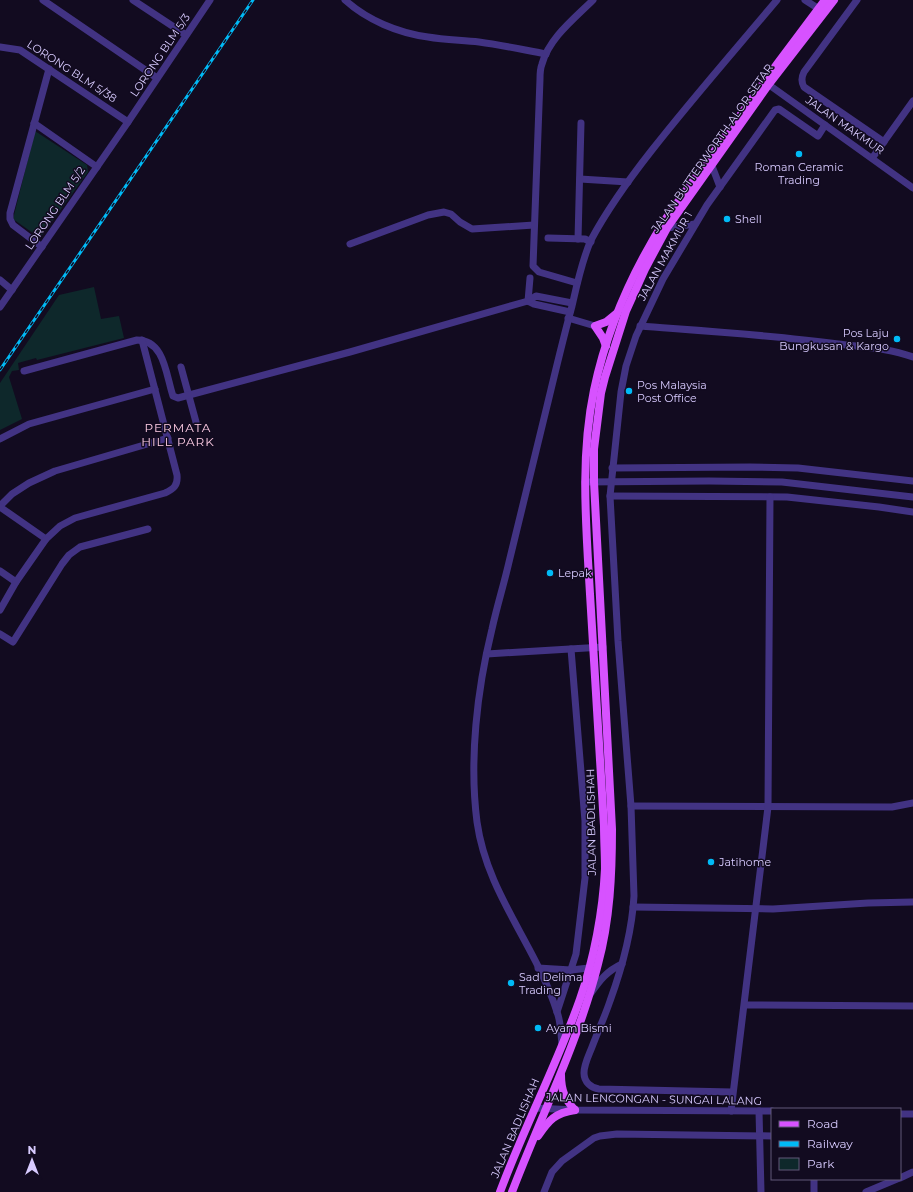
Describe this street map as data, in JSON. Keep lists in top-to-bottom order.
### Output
{
  "streets": {
    "main road": ["JALAN BUTTERWORTH-ALOR SETAR", "JALAN BADLISHAH"],
    "street": [
      "LORONG BLM 5/3",
      "LORONG BLM 5/38",
      "JALAN MAKMUR",
      "LORONG BLM 5/2",
      "JALAN MAKMUR 1",
      "JALAN LENCONGAN - SUNGAI LALANG"
    ]
  },
  "crossings": [
    ["LORONG BLM 5/3", "LORONG BLM 5/38"],
    ["LORONG BLM 5/3", "LORONG BLM 5/2"],
    ["LORONG BLM 5/38", "LORONG BLM 5/2"],
    ["JALAN MAKMUR", "JALAN BUTTERWORTH-ALOR SETAR"],
    ["JALAN BUTTERWORTH-ALOR SETAR", "JALAN BADLISHAH"],
    ["JALAN BADLISHAH", "JALAN LENCONGAN - SUNGAI LALANG"]
  ],
  "districts": ["PERMATA HILL PARK"],
  "places": [
    "Roman Ceramic Trading",
    "Shell",
    "Pos Laju Bungkusan & Kargo",
    "Pos Malaysia Post Office",
    "Lepak",
    "Jatihome",
    "Sad Delima Trading",
    "Ayam Bismi"
  ],
  "legend": ["Road", "Railway", "Park"],
  "north": "top"
}
